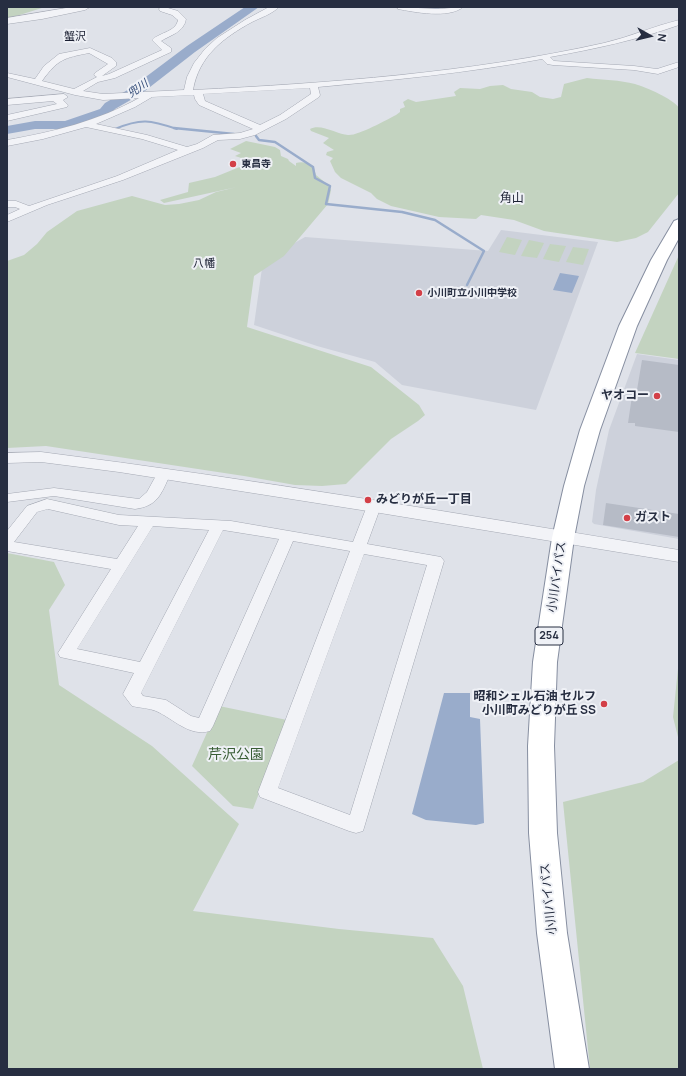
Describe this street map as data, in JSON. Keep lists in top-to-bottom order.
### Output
{
  "streets": {
    "highway": ["小川バイパス", "254"]
  },
  "districts": ["蟹沢", "角山", "八幡"],
  "water": ["兜川"],
  "parks": ["芹沢公園"],
  "places": [
    "東昌寺",
    "小川町立小川中学校",
    "ヤオコー",
    "みどりが丘一丁目",
    "ガスト",
    "昭和シェル石油 セルフ 小川町みどりが丘 SS"
  ],
  "north": "right"
}
